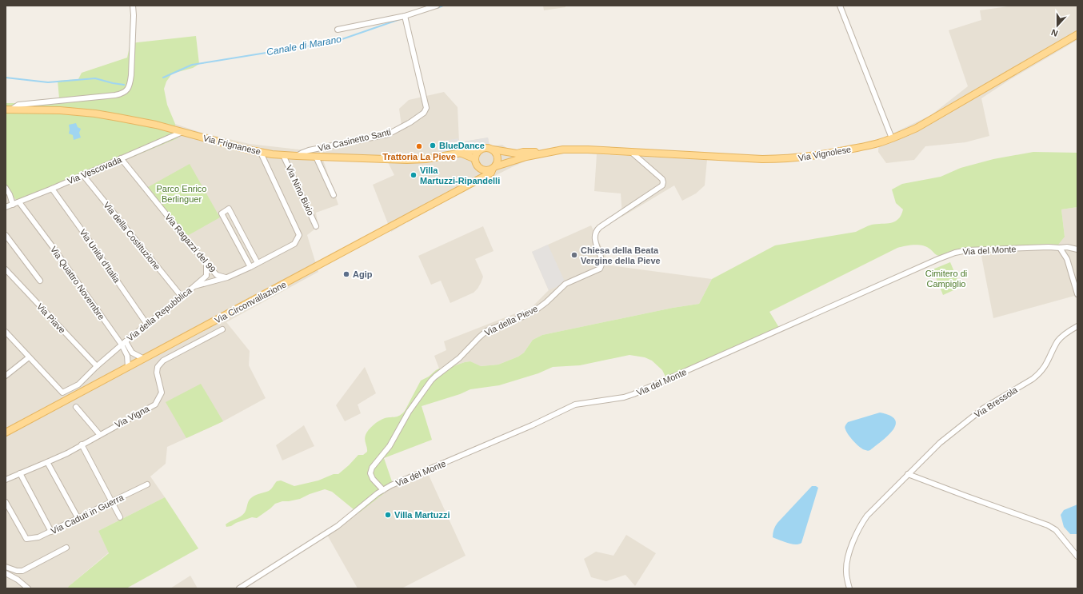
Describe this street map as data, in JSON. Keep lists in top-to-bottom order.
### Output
{
  "streets": {
    "main road": ["Via Frignanese", "Via Vignolese", "Via Circonvallazione"],
    "street": [
      "Via Casinetto Santi",
      "Via Vescovada",
      "Via Nino Bixio",
      "Via della Costituzione",
      "Via Ragazzi del 99",
      "Via del Monte",
      "Via Unità d'Italia",
      "Via Quattro Novembre",
      "Via della Repubblica",
      "Via Piave",
      "Via della Pieve",
      "Via Bressola",
      "Via Vigna",
      "Via Caduti in Guerra"
    ]
  },
  "crossings": [
    ["Via Casinetto Santi", "Via Frignanese"],
    ["Via Frignanese", "Via Vescovada"],
    ["Via Frignanese", "Via Nino Bixio"],
    ["Via Frignanese", "Via Circonvallazione"],
    ["Via Frignanese", "Via della Repubblica"],
    ["Via Vignolese", "Via Circonvallazione"],
    ["Via Vignolese", "Via della Pieve"],
    ["Via Vescovada", "Via della Costituzione"],
    ["Via Vescovada", "Via Ragazzi del 99"],
    ["Via Vescovada", "Via Unità d'Italia"],
    ["Via Vescovada", "Via Quattro Novembre"],
    ["Via della Costituzione", "Via della Repubblica"],
    ["Via Ragazzi del 99", "Via della Repubblica"],
    ["Via del Monte", "Via della Pieve"],
    ["Via Unità d'Italia", "Via della Repubblica"],
    ["Via Quattro Novembre", "Via Circonvallazione"],
    ["Via Quattro Novembre", "Via della Repubblica"],
    ["Via della Repubblica", "Via Piave"]
  ],
  "water": ["Canale di Marano"],
  "parks": ["Parco Enrico Berlinguer", "Cimitero di Campiglio"],
  "places": [
    "BlueDance",
    "Trattoria La Pieve",
    "Villa Martuzzi-Ripandelli",
    "Chiesa della Beata Vergine della Pieve",
    "Agip",
    "Villa Martuzzi"
  ],
  "north": "bottom"
}
